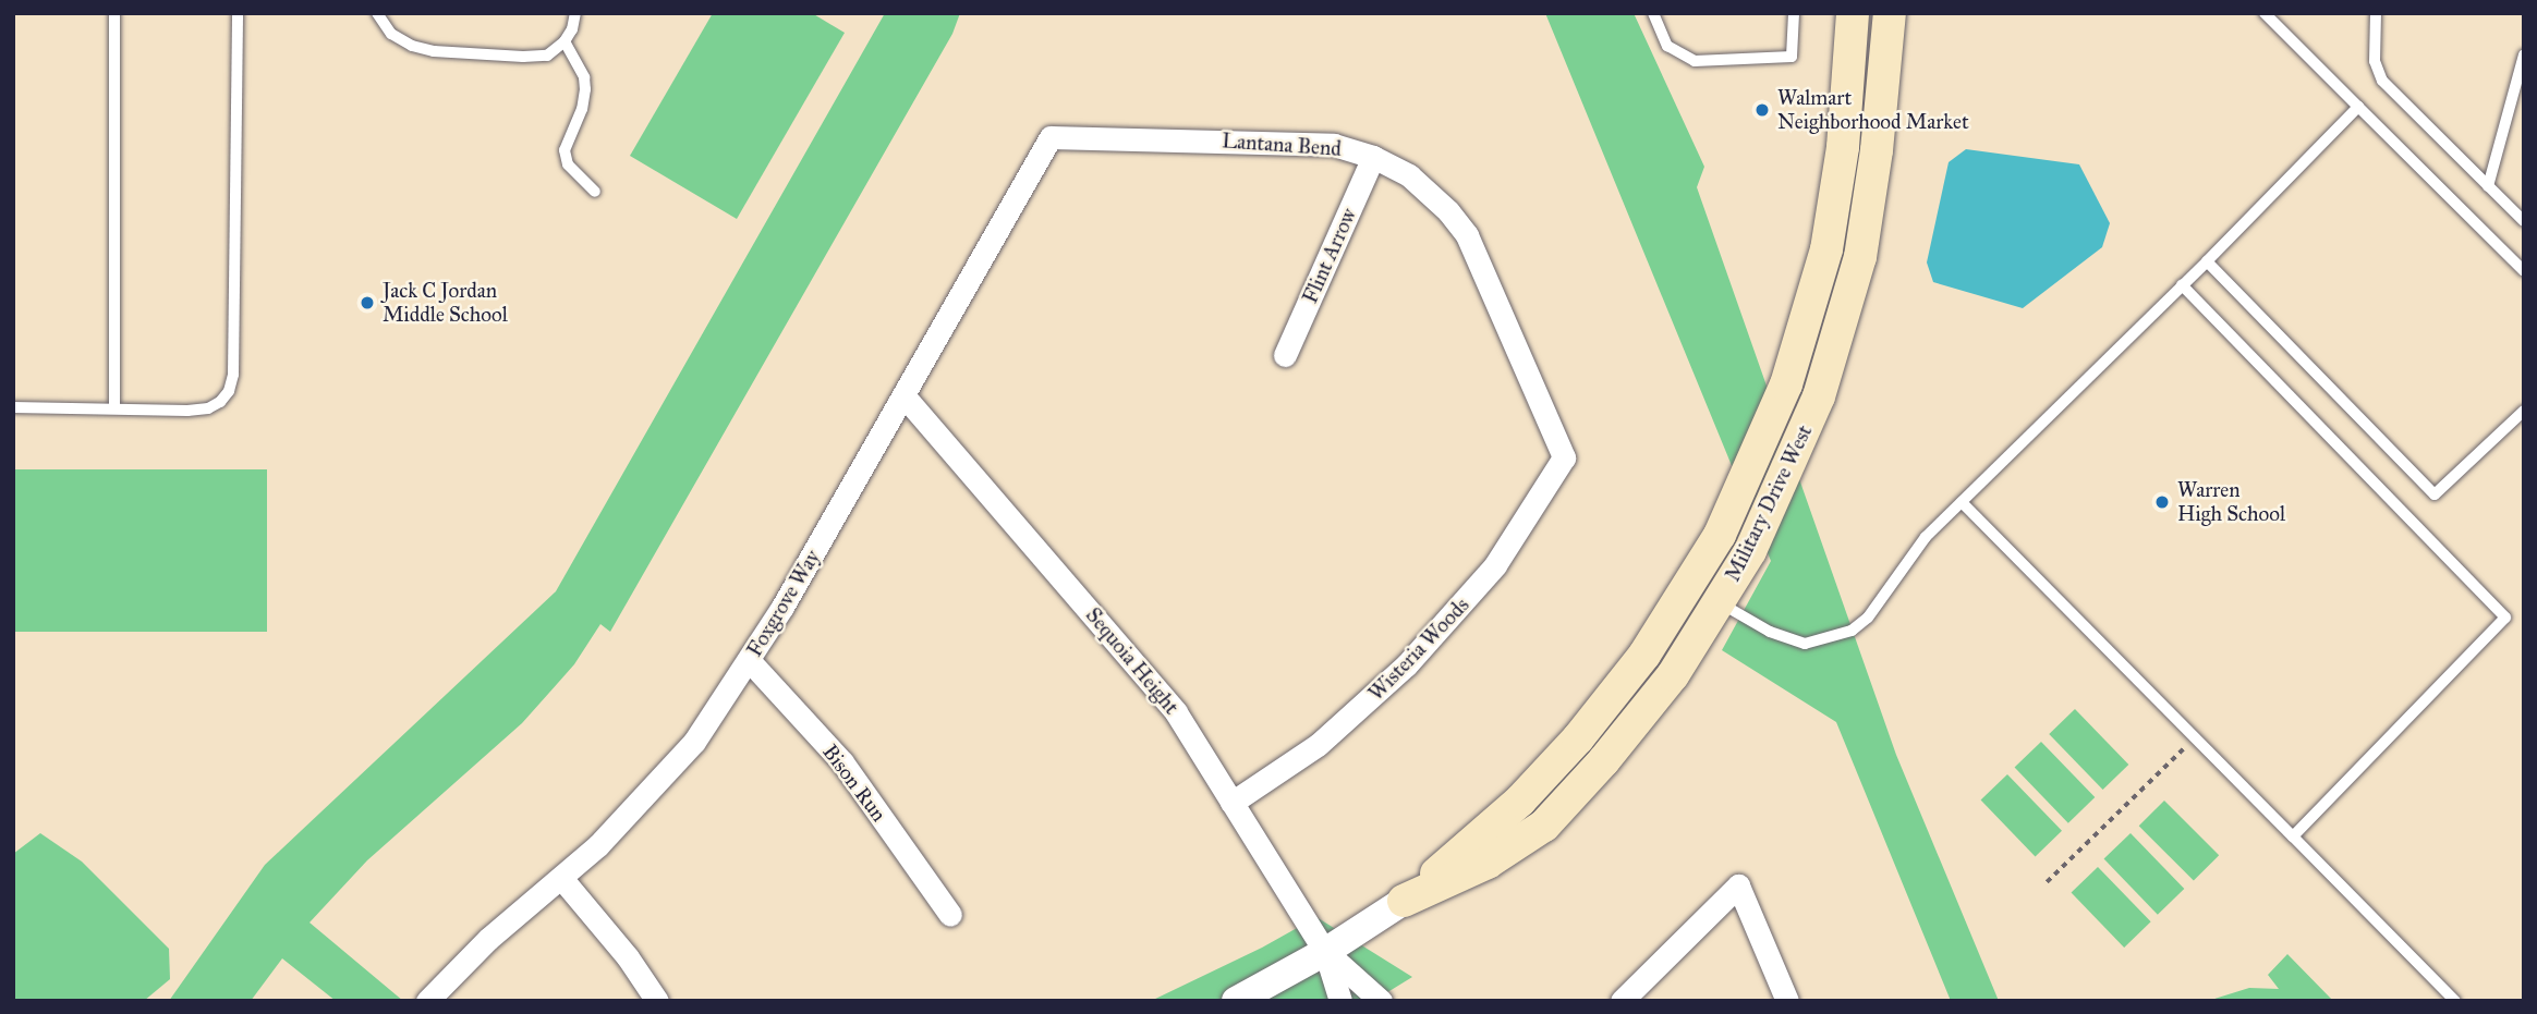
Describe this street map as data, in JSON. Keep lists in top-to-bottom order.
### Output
{
  "streets": {
    "main road": ["Military Drive West"],
    "street": [
      "Lantana Bend",
      "Flint Arrow",
      "Foxgrove Way",
      "Wisteria Woods",
      "Sequoia Height",
      "Bison Run"
    ]
  },
  "crossings": [
    ["Lantana Bend", "Flint Arrow"],
    ["Lantana Bend", "Foxgrove Way"],
    ["Lantana Bend", "Wisteria Woods"],
    ["Military Drive West", "Sequoia Height"],
    ["Foxgrove Way", "Sequoia Height"],
    ["Foxgrove Way", "Bison Run"],
    ["Wisteria Woods", "Sequoia Height"]
  ],
  "places": ["Walmart Neighborhood Market", "Jack C Jordan Middle School", "Warren High School"]
}
